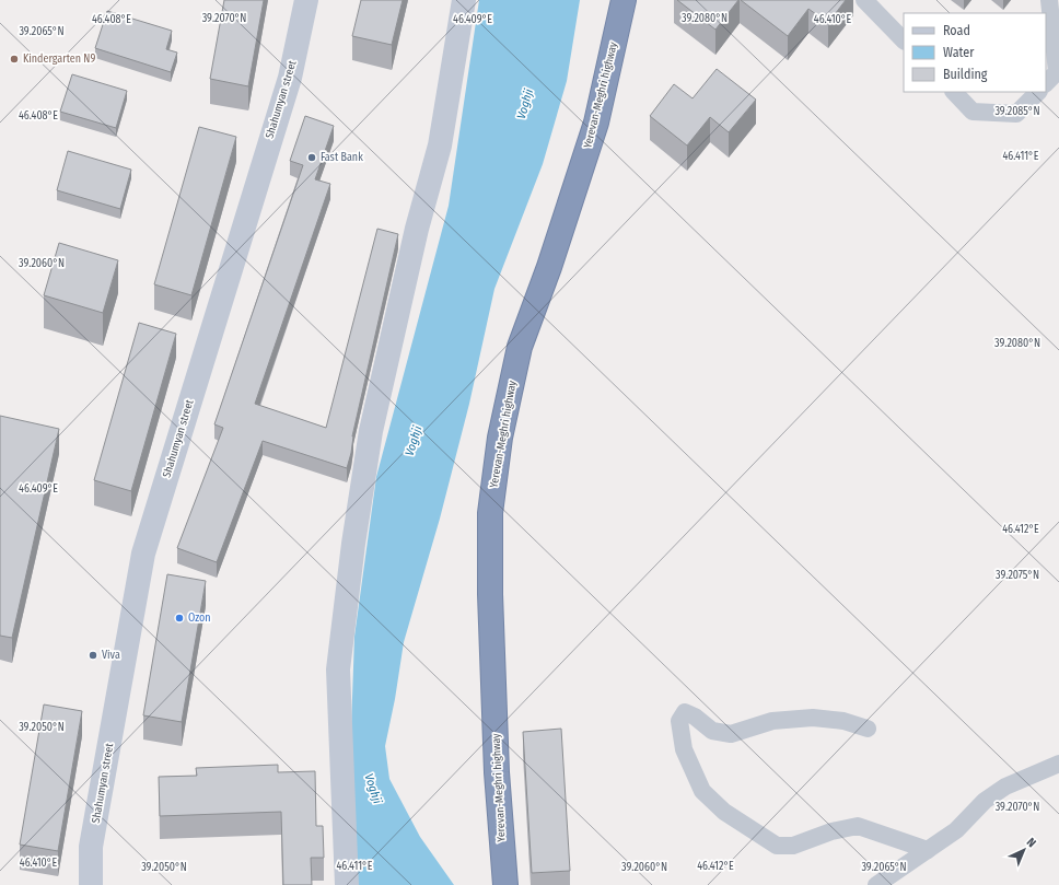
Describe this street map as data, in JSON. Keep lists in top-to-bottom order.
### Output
{
  "streets": {
    "highway": ["Yerevan-Meghri highway"],
    "street": ["Shahumyan street"]
  },
  "water": ["Voghji"],
  "places": [
    "Kindergarten N9",
    "Fast Bank",
    "Ozon",
    "Viva"
  ],
  "legend": ["Road", "Water", "Building"],
  "north": "top right",
  "coordinates": [
    "39.2070°N",
    "39.2080°N",
    "46.408°E",
    "46.409°E",
    "46.410°E",
    "39.2065°N",
    "39.2085°N",
    "46.411°E",
    "39.2060°N",
    "46.412°E",
    "39.2075°N",
    "39.2050°N"
  ]
}
